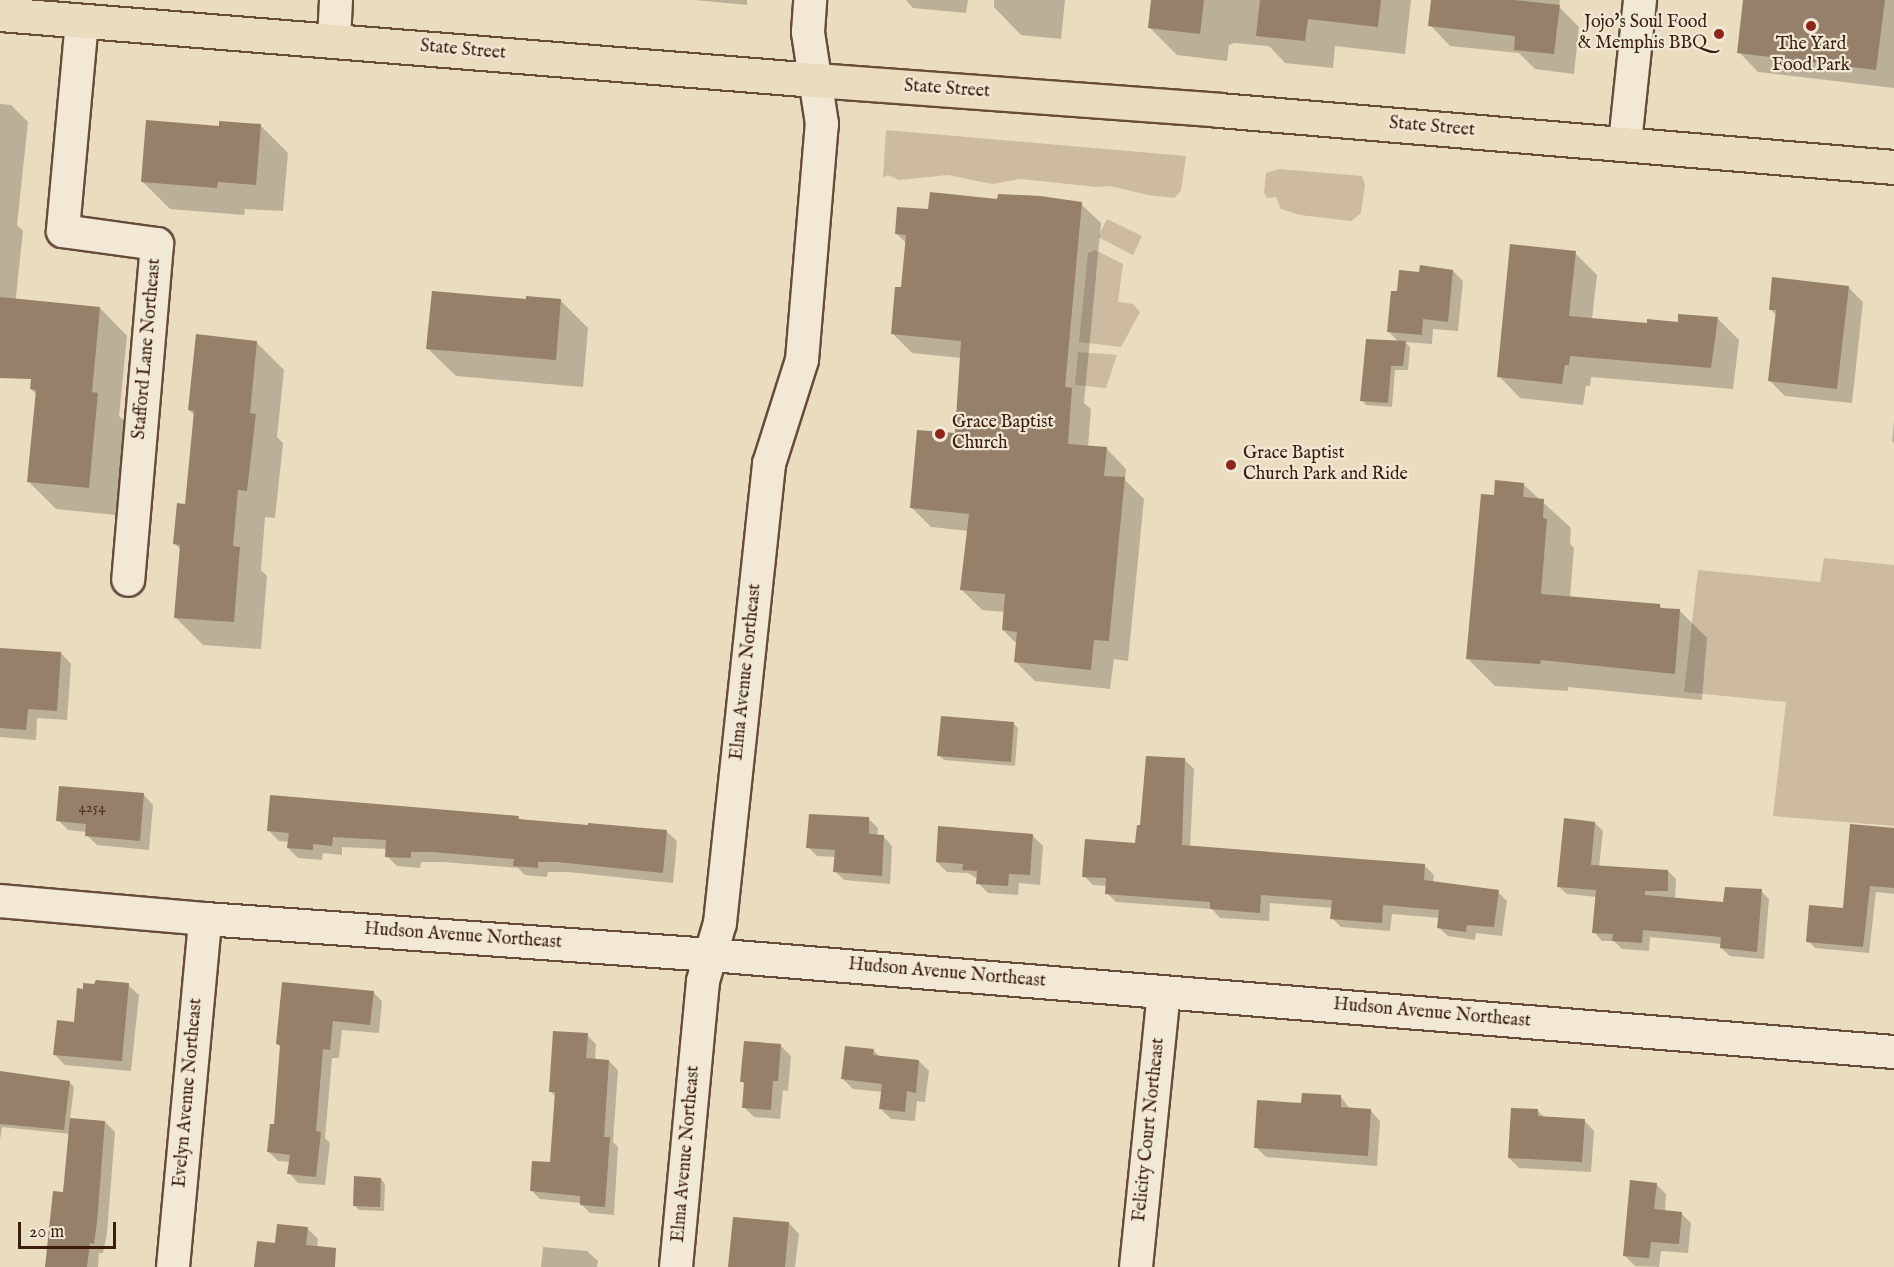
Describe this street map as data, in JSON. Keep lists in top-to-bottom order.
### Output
{
  "streets": {
    "main road": ["State Street"],
    "street": [
      "Stafford Lane Northeast",
      "Elma Avenue Northeast",
      "Hudson Avenue Northeast",
      "Evelyn Avenue Northeast",
      "Felicity Court Northeast"
    ]
  },
  "crossings": [
    ["State Street", "Stafford Lane Northeast"],
    ["State Street", "Elma Avenue Northeast"],
    ["Elma Avenue Northeast", "Hudson Avenue Northeast"],
    ["Hudson Avenue Northeast", "Evelyn Avenue Northeast"],
    ["Hudson Avenue Northeast", "Felicity Court Northeast"]
  ],
  "places": [
    "The Yard Food Park",
    "Jojo's Soul Food & Memphis BBQ",
    "Grace Baptist Church",
    "Grace Baptist Church Park and Ride"
  ],
  "house_numbers": ["4254"],
  "scale_bar": "20 m"
}
